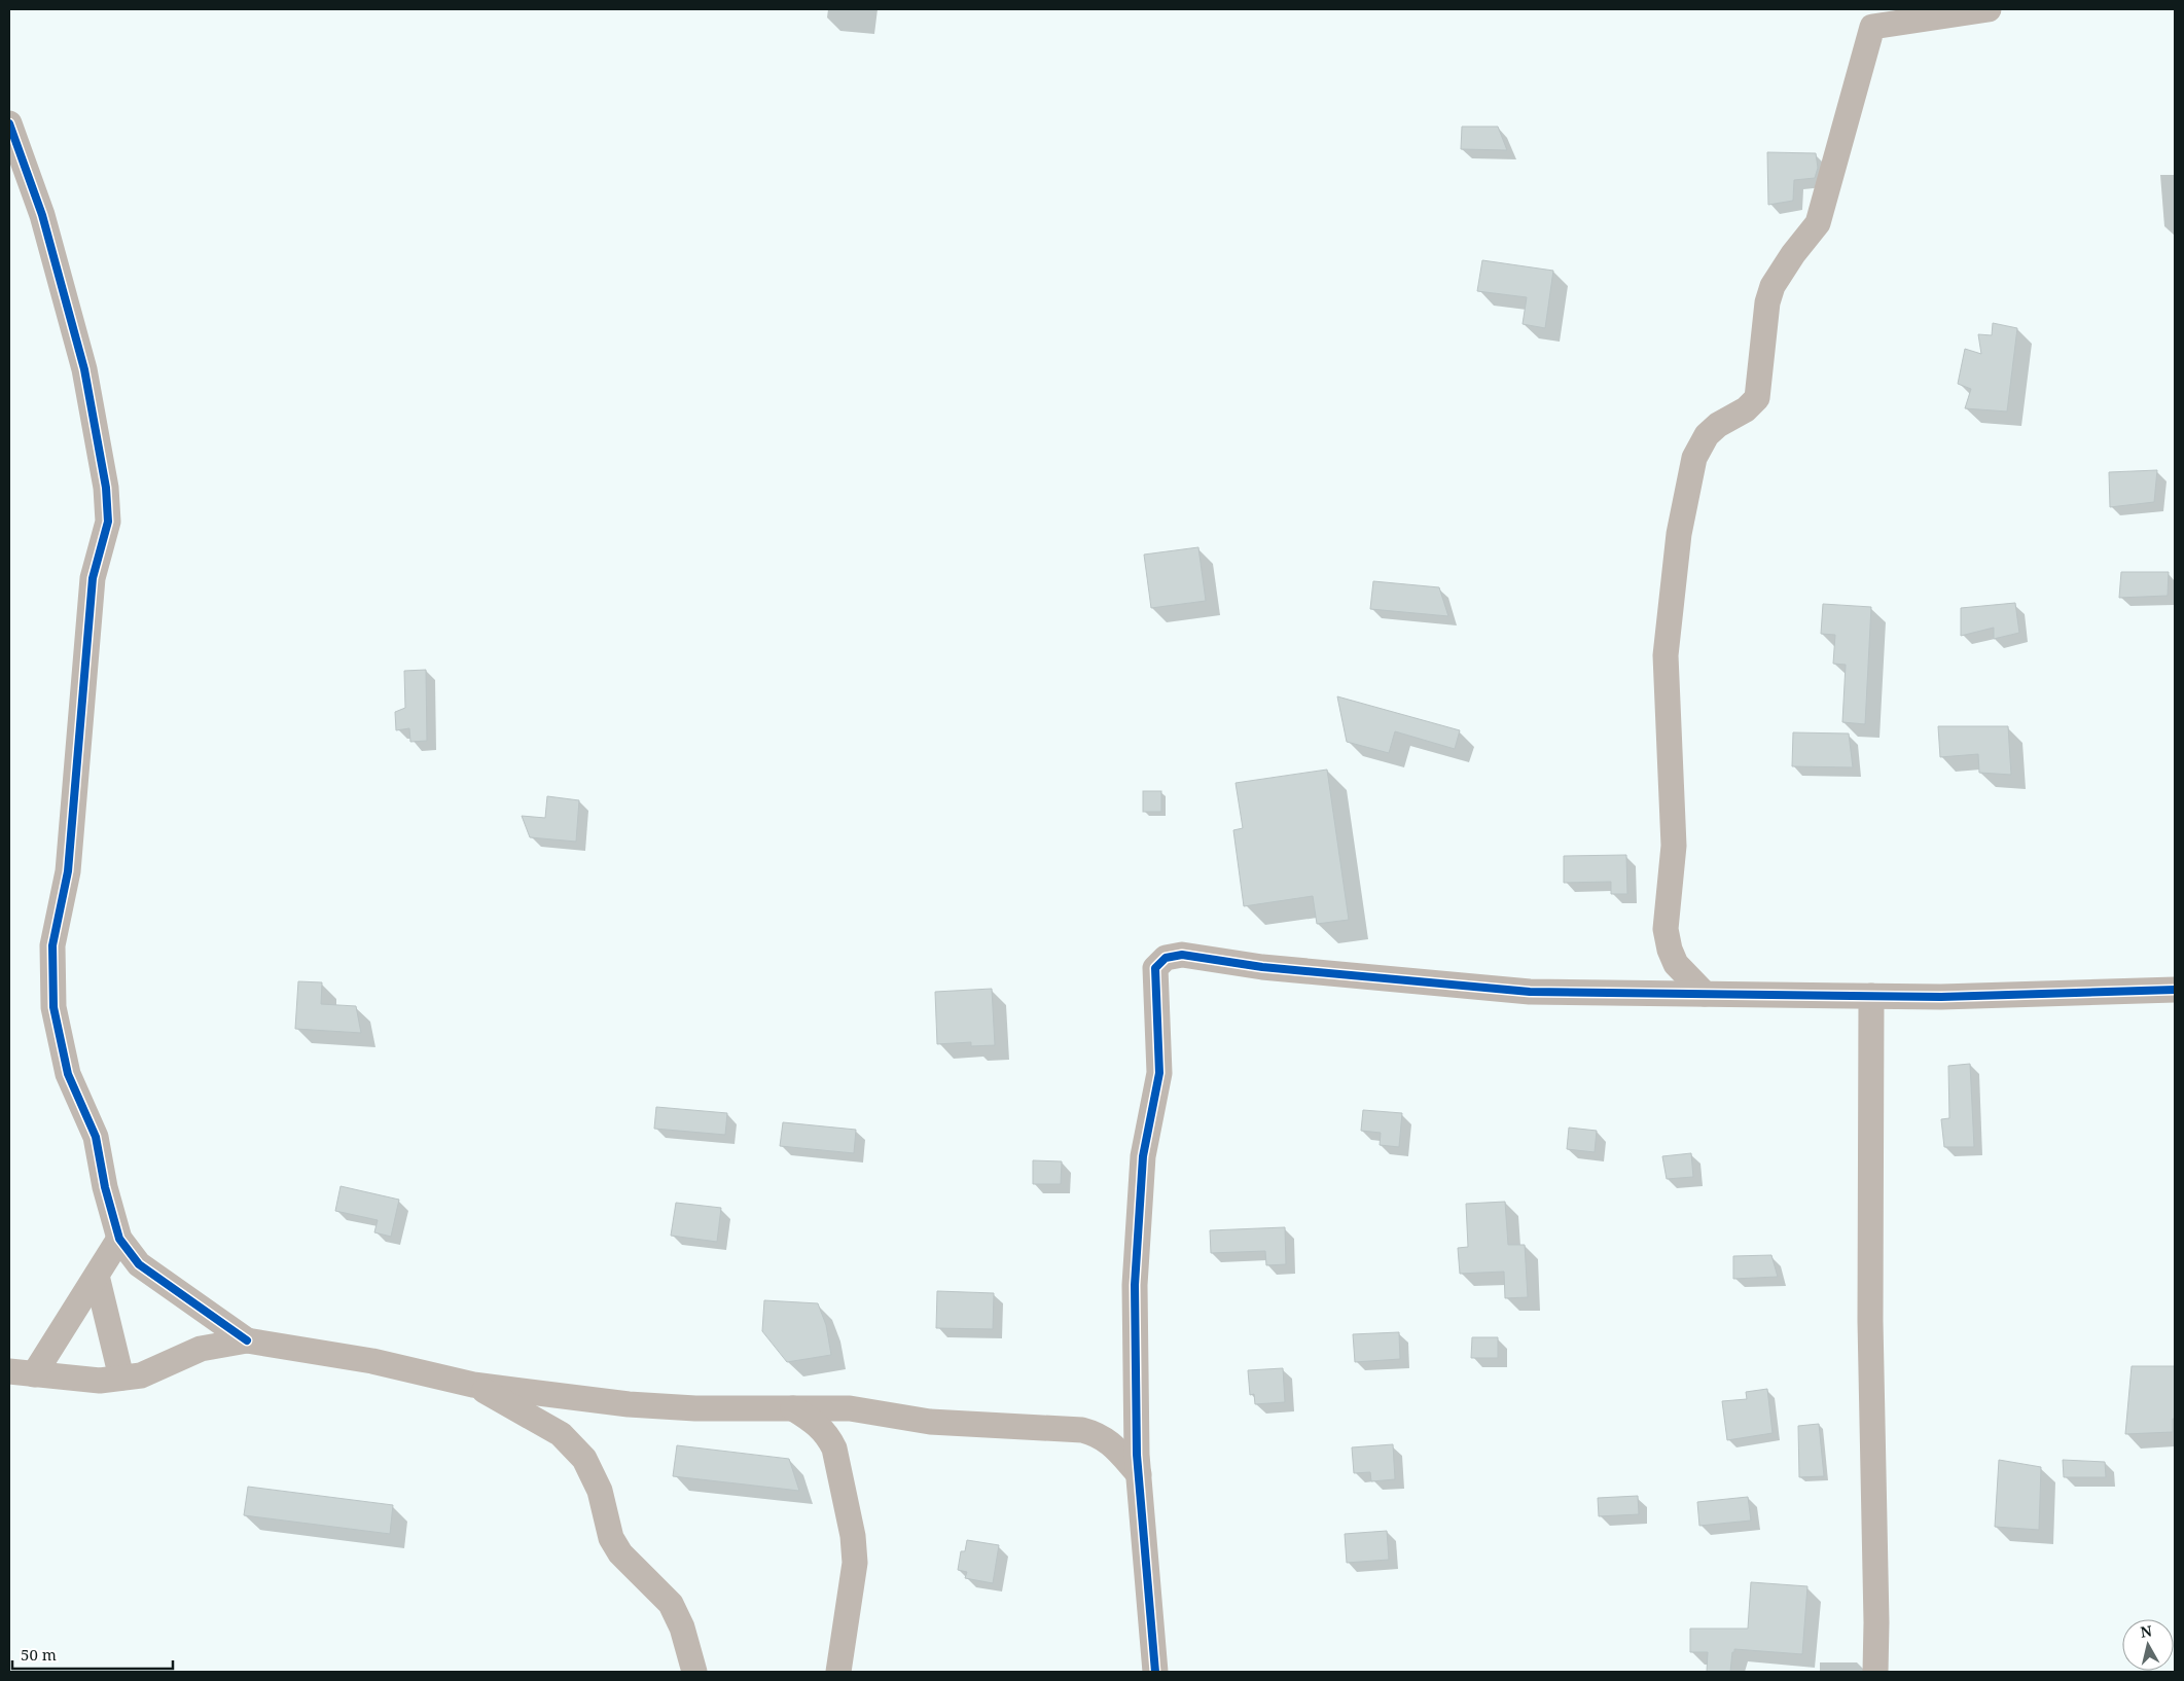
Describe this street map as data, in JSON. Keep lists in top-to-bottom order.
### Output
{
  "scale_bar": "50 m",
  "north": "top"
}
